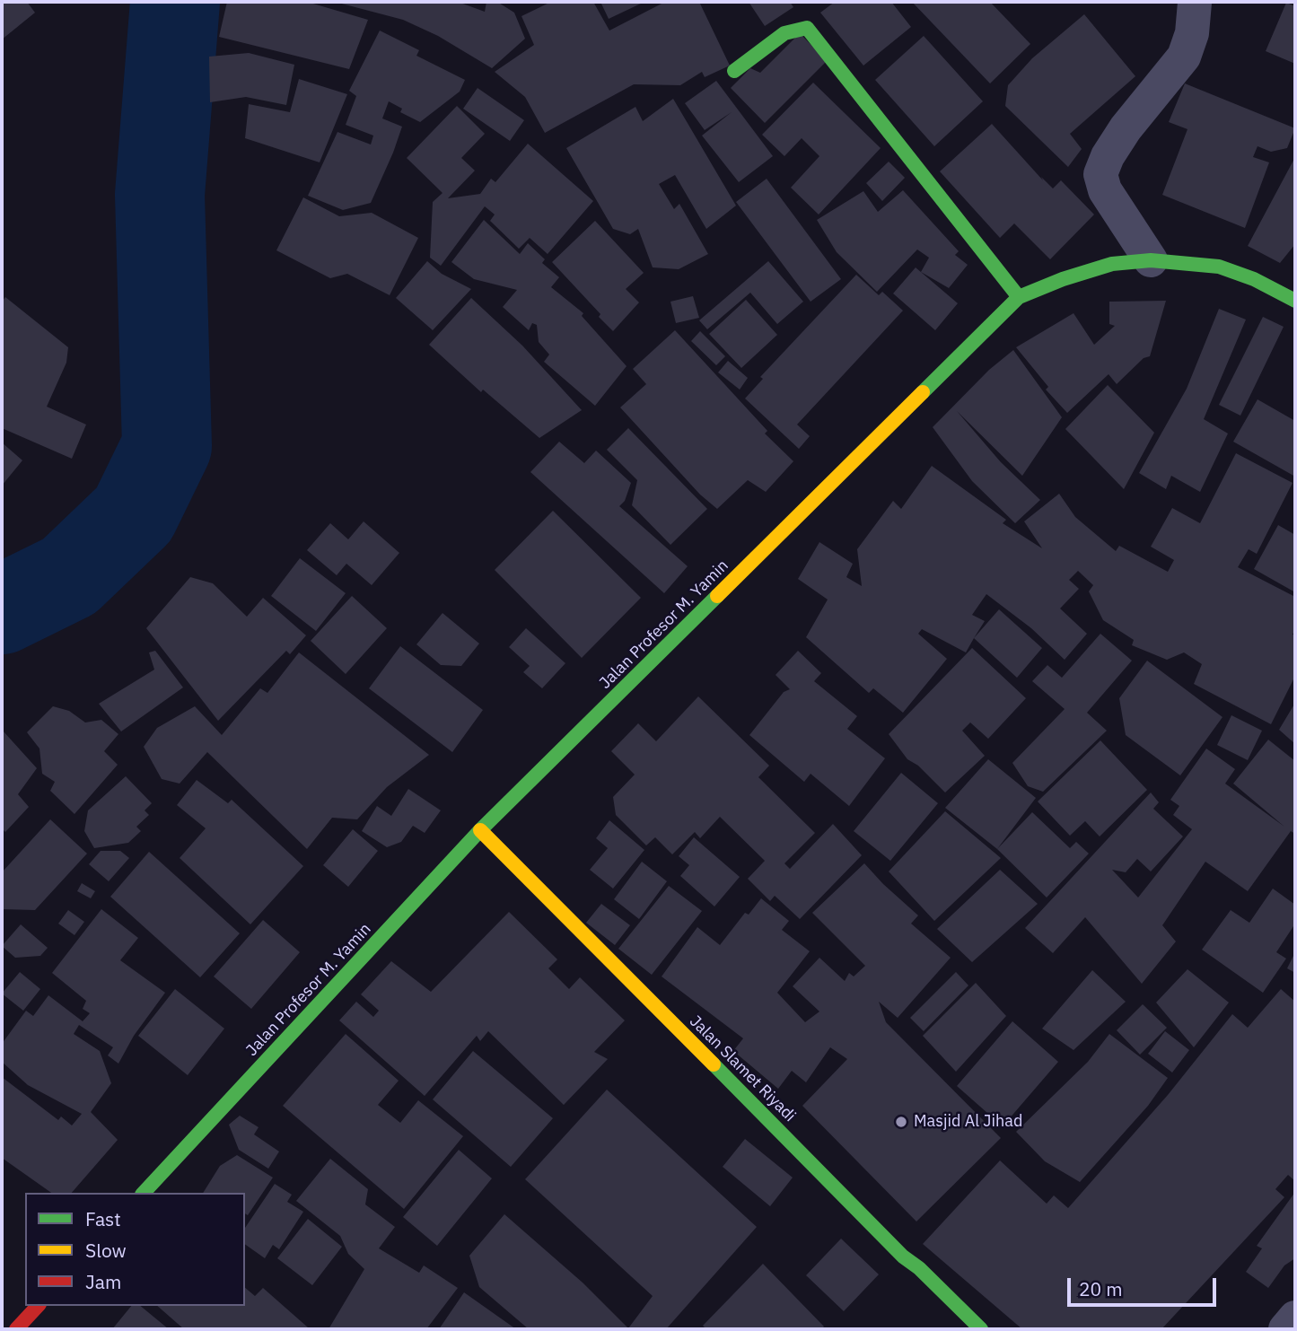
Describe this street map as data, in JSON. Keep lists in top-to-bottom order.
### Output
{
  "streets": {
    "main road": ["Jalan Profesor M. Yamin", "Jalan Slamet Riyadi"]
  },
  "crossings": [
    ["Jalan Profesor M. Yamin", "Jalan Slamet Riyadi"]
  ],
  "places": ["Masjid Al Jihad"],
  "legend": ["Fast", "Slow", "Jam"],
  "scale_bar": "20 m"
}
